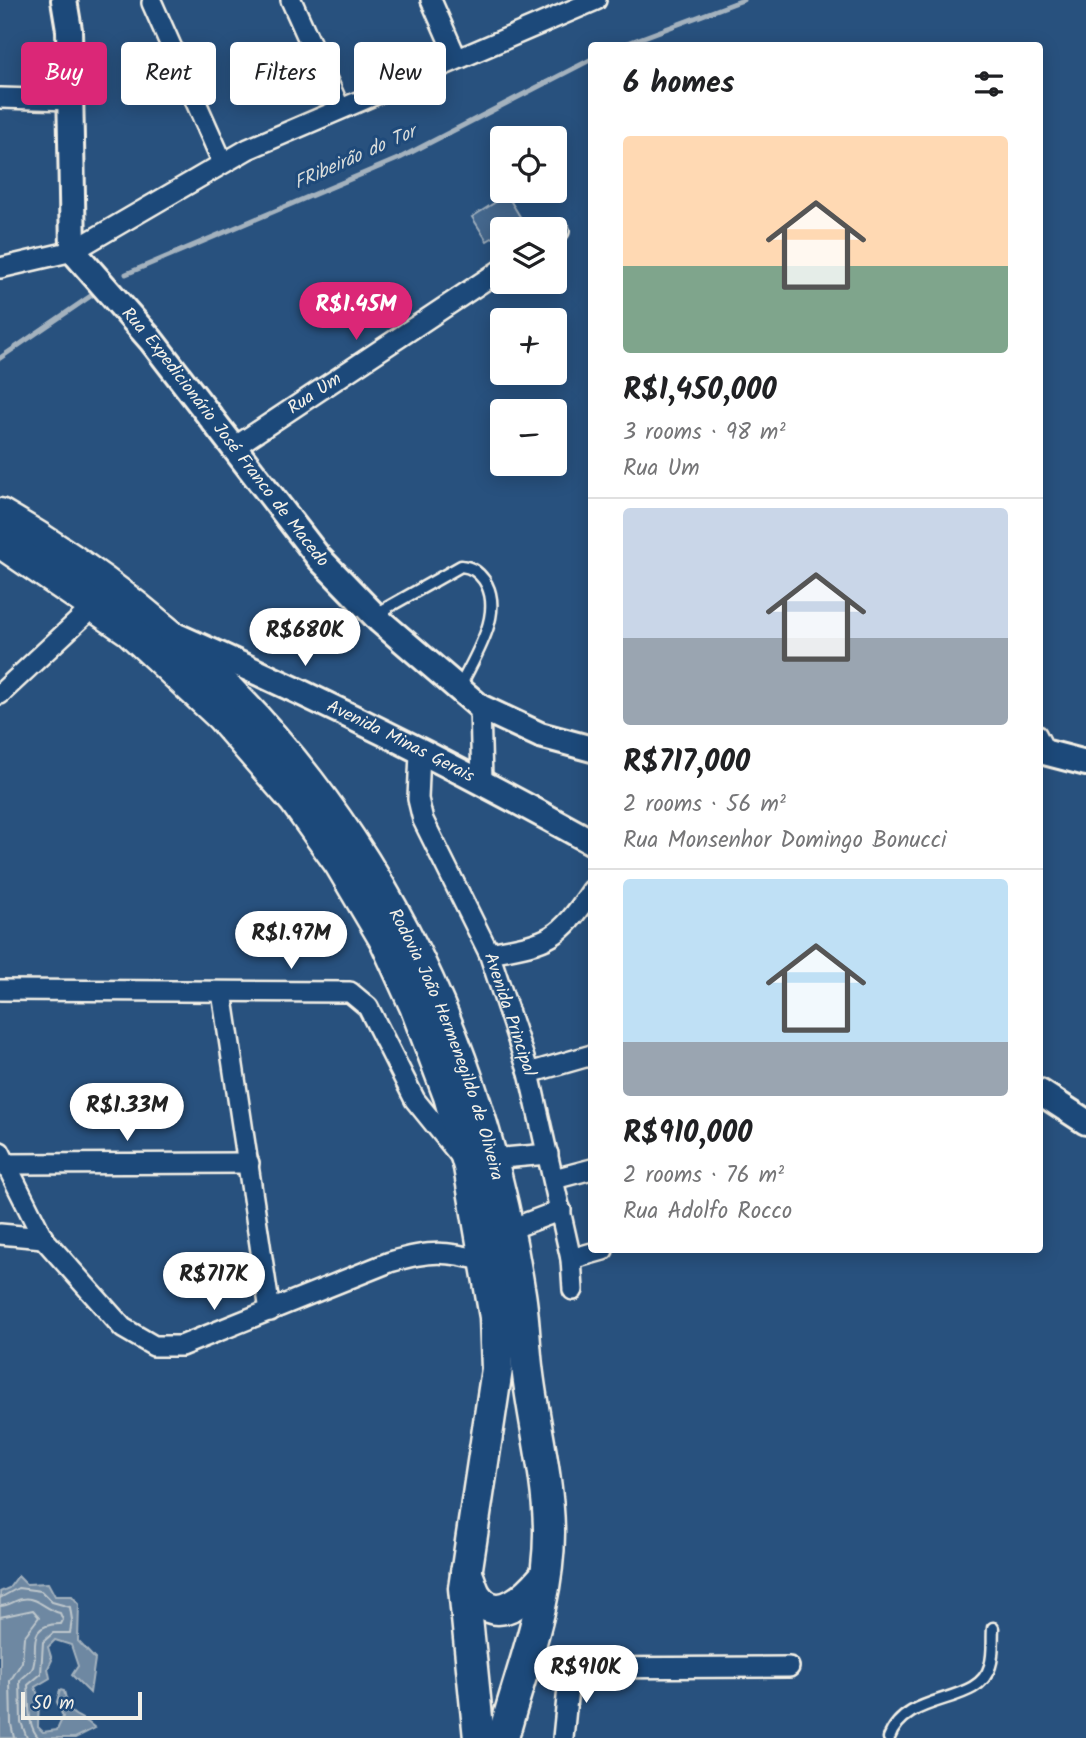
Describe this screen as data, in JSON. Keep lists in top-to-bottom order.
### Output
{
  "streets": {
    "main road": ["Rodovia João Hermenegildo de Oliveira"],
    "street": [
      "Rua Um",
      "Rua Expedicionário José Franco de Macedo",
      "Avenida Minas Gerais",
      "Avenida Principal"
    ]
  },
  "crossings": [
    ["Rua Um", "Rua Expedicionário José Franco de Macedo"],
    ["Avenida Minas Gerais", "Avenida Principal"],
    ["Avenida Minas Gerais", "Rodovia João Hermenegildo de Oliveira"]
  ],
  "water": ["FRibeirão do Tor"],
  "scale_bar": "50 m",
  "page": {
    "chip": [
      "Buy",
      "Rent",
      "Filters",
      "New"
    ],
    "heading": "6 homes",
    "map_buttons": ["+", "−"],
    "list": [
      {
        "name": "R$1,450,000",
        "note": "3 rooms · 98 m² · Rua Um"
      },
      {
        "name": "R$717,000",
        "note": "2 rooms · 56 m² · Rua Monsenhor Domingo Bonucci"
      },
      {
        "name": "R$910,000",
        "note": "2 rooms · 76 m² · Rua Adolfo Rocco"
      }
    ],
    "price": [
      "R$1.45M",
      "R$680K",
      "R$1.97M",
      "R$1.33M",
      "R$717K",
      "R$910K"
    ],
    "scale": "50 m"
  }
}
